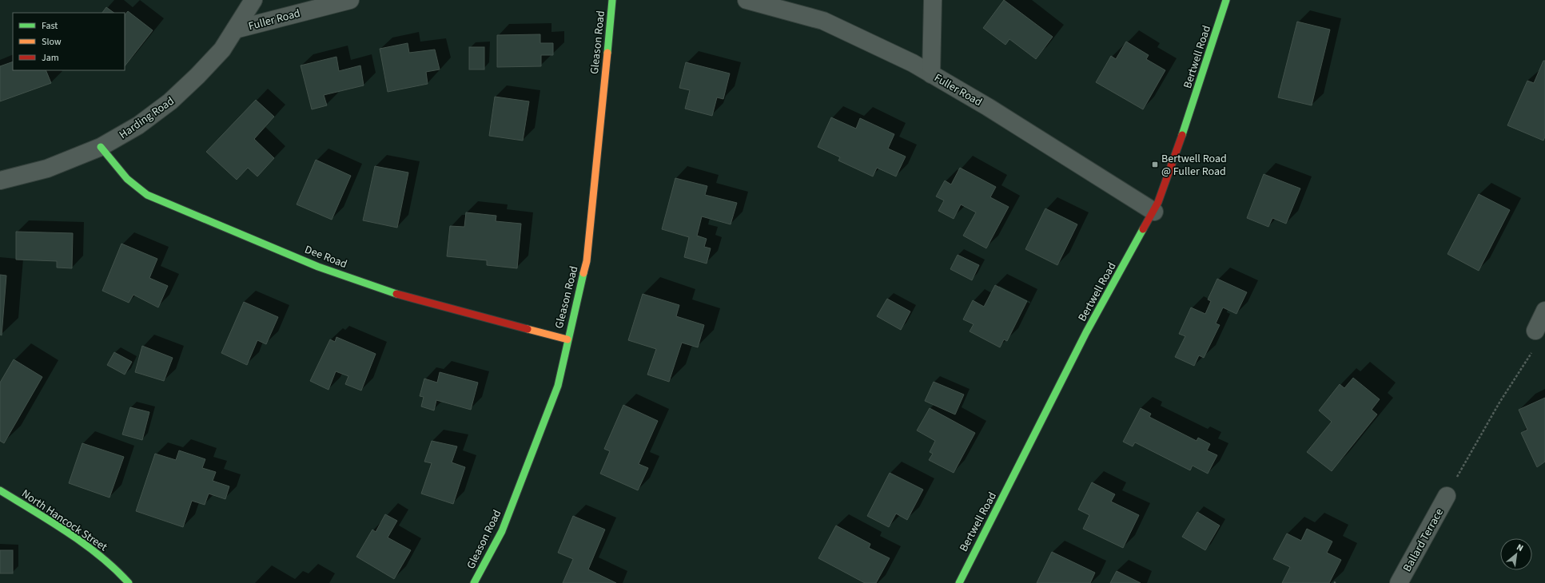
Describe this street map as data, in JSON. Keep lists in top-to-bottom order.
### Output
{
  "streets": {
    "street": [
      "Fuller Road",
      "Gleason Road",
      "Bertwell Road",
      "Harding Road",
      "Dee Road",
      "North Hancock Street",
      "Ballard Terrace"
    ]
  },
  "crossings": [
    ["Fuller Road", "Bertwell Road"],
    ["Fuller Road", "Harding Road"],
    ["Gleason Road", "Dee Road"],
    ["Harding Road", "Dee Road"]
  ],
  "places": {
    "transit": ["Bertwell Road @ Fuller Road"]
  },
  "legend": ["Fast", "Slow", "Jam"],
  "north": "top right"
}
